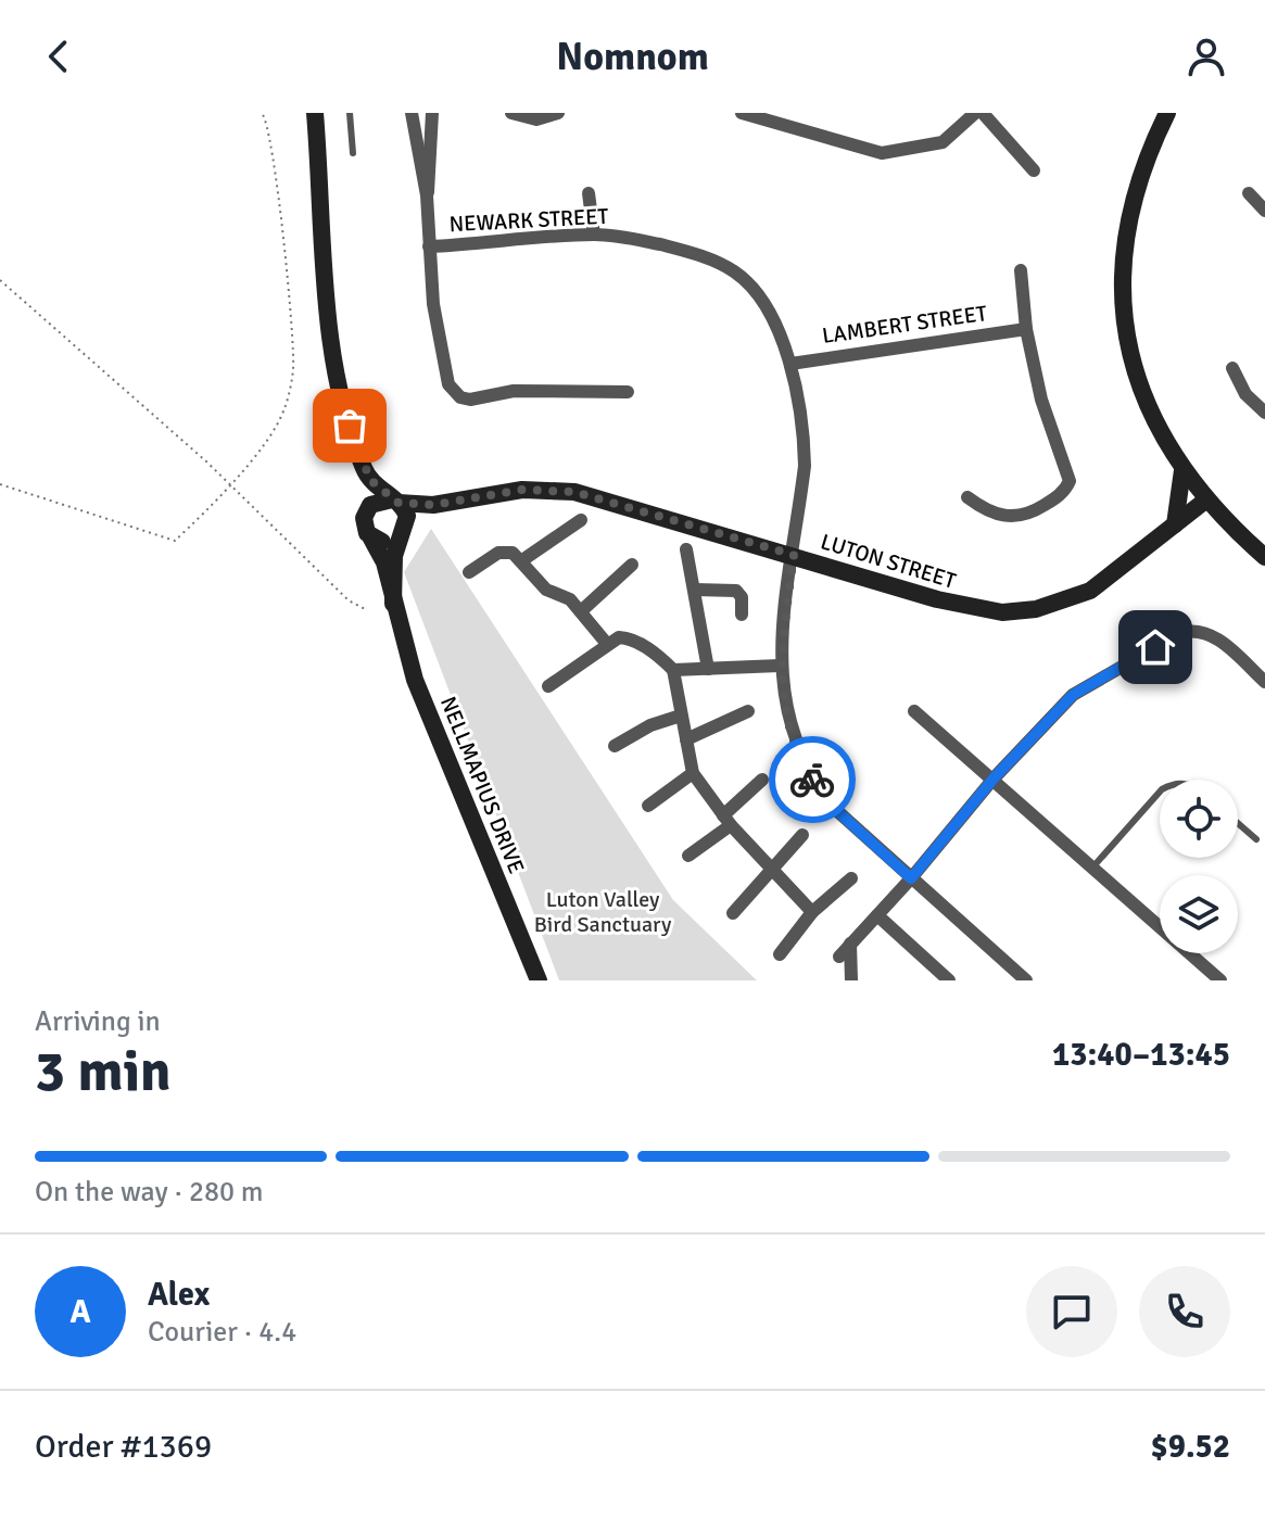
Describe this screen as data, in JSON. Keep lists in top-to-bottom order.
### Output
{
  "streets": {
    "street": [
      "NEWARK STREET",
      "LAMBERT STREET",
      "LUTON STREET",
      "NELLMAPIUS DRIVE"
    ]
  },
  "crossings": [
    ["NEWARK STREET", "LAMBERT STREET"],
    ["NEWARK STREET", "LUTON STREET"],
    ["LUTON STREET", "NELLMAPIUS DRIVE"]
  ],
  "parks": ["Luton Valley Bird Sanctuary"],
  "page": {
    "header": "Nomnom",
    "heading": ["3 min", "Arriving in", "13:40–13:45"],
    "panel": [
      "Alex",
      "Courier · 4.4",
      "Order #1369",
      "$9.52"
    ],
    "bar": "On the way · 280 m",
    "round": "A"
  }
}
